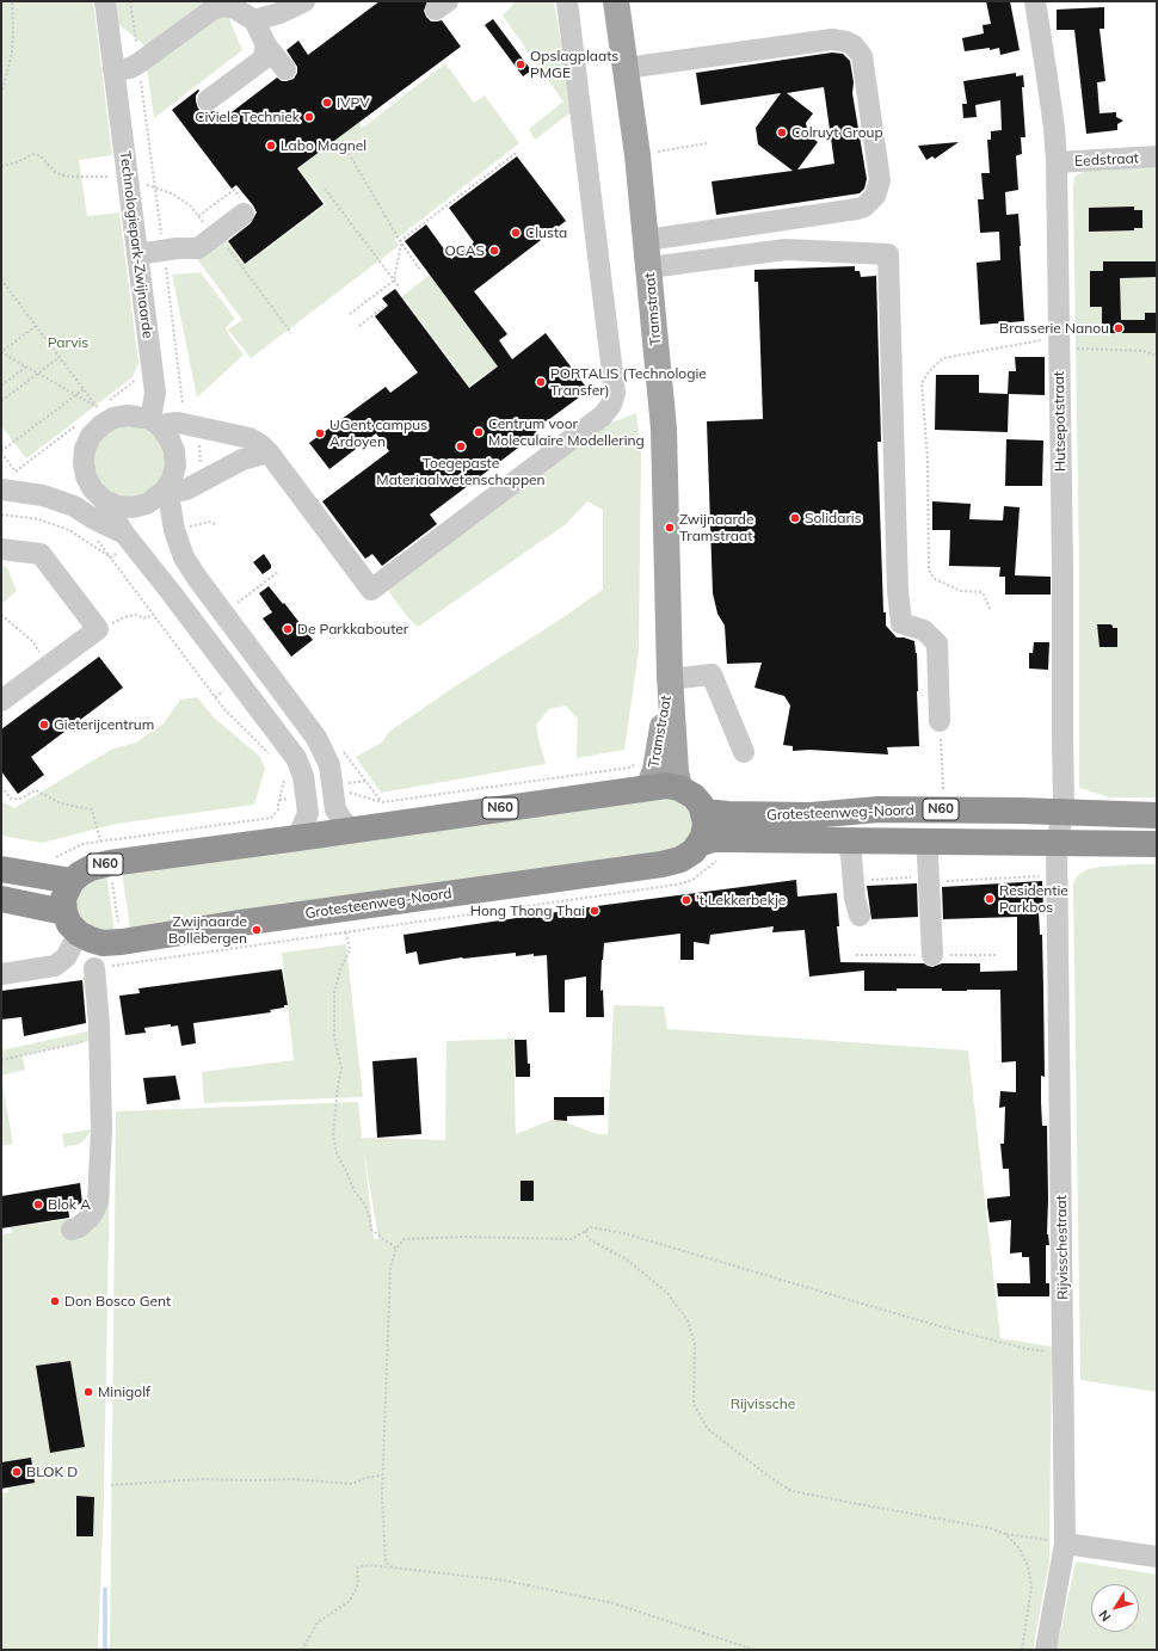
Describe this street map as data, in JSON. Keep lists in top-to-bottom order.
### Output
{
  "streets": {
    "highway": ["N60", "Grotesteenweg-Noord"],
    "main road": ["Tramstraat"],
    "street": [
      "Eedstraat",
      "Technologiepark-Zwijnaarde",
      "Hutsepotstraat",
      "Rijvisschestraat"
    ]
  },
  "crossings": [
    ["Eedstraat", "Hutsepotstraat"],
    ["Tramstraat", "N60"],
    ["Hutsepotstraat", "N60"],
    ["Hutsepotstraat", "Grotesteenweg-Noord"],
    ["Hutsepotstraat", "Rijvisschestraat"],
    ["N60", "Grotesteenweg-Noord"],
    ["N60", "Rijvisschestraat"],
    ["Grotesteenweg-Noord", "Rijvisschestraat"]
  ],
  "parks": ["Parvis", "Rijvissche"],
  "places": [
    "Opslagplaats PMGE",
    "IVPV",
    "Civiele Techniek",
    "Colruyt Group",
    "Labo Magnel",
    "Clusta",
    "OCAS",
    "Brasserie Nanou",
    "PORTALIS (Technologie Transfer)",
    "Centrum voor Moleculaire Modellering",
    "UGent campus Ardoyen",
    "Toegepaste Materiaalwetenschappen",
    "Solidaris",
    "Zwijnaarde Tramstraat",
    "De Parkkabouter",
    "Gieterijcentrum",
    "Residentie Parkbos",
    "'t Lekkerbekje",
    "Hong Thong Thai",
    "Zwijnaarde Bollebergen",
    "Blok A",
    "Don Bosco Gent",
    "Minigolf",
    "BLOK D"
  ],
  "north": "bottom left"
}
